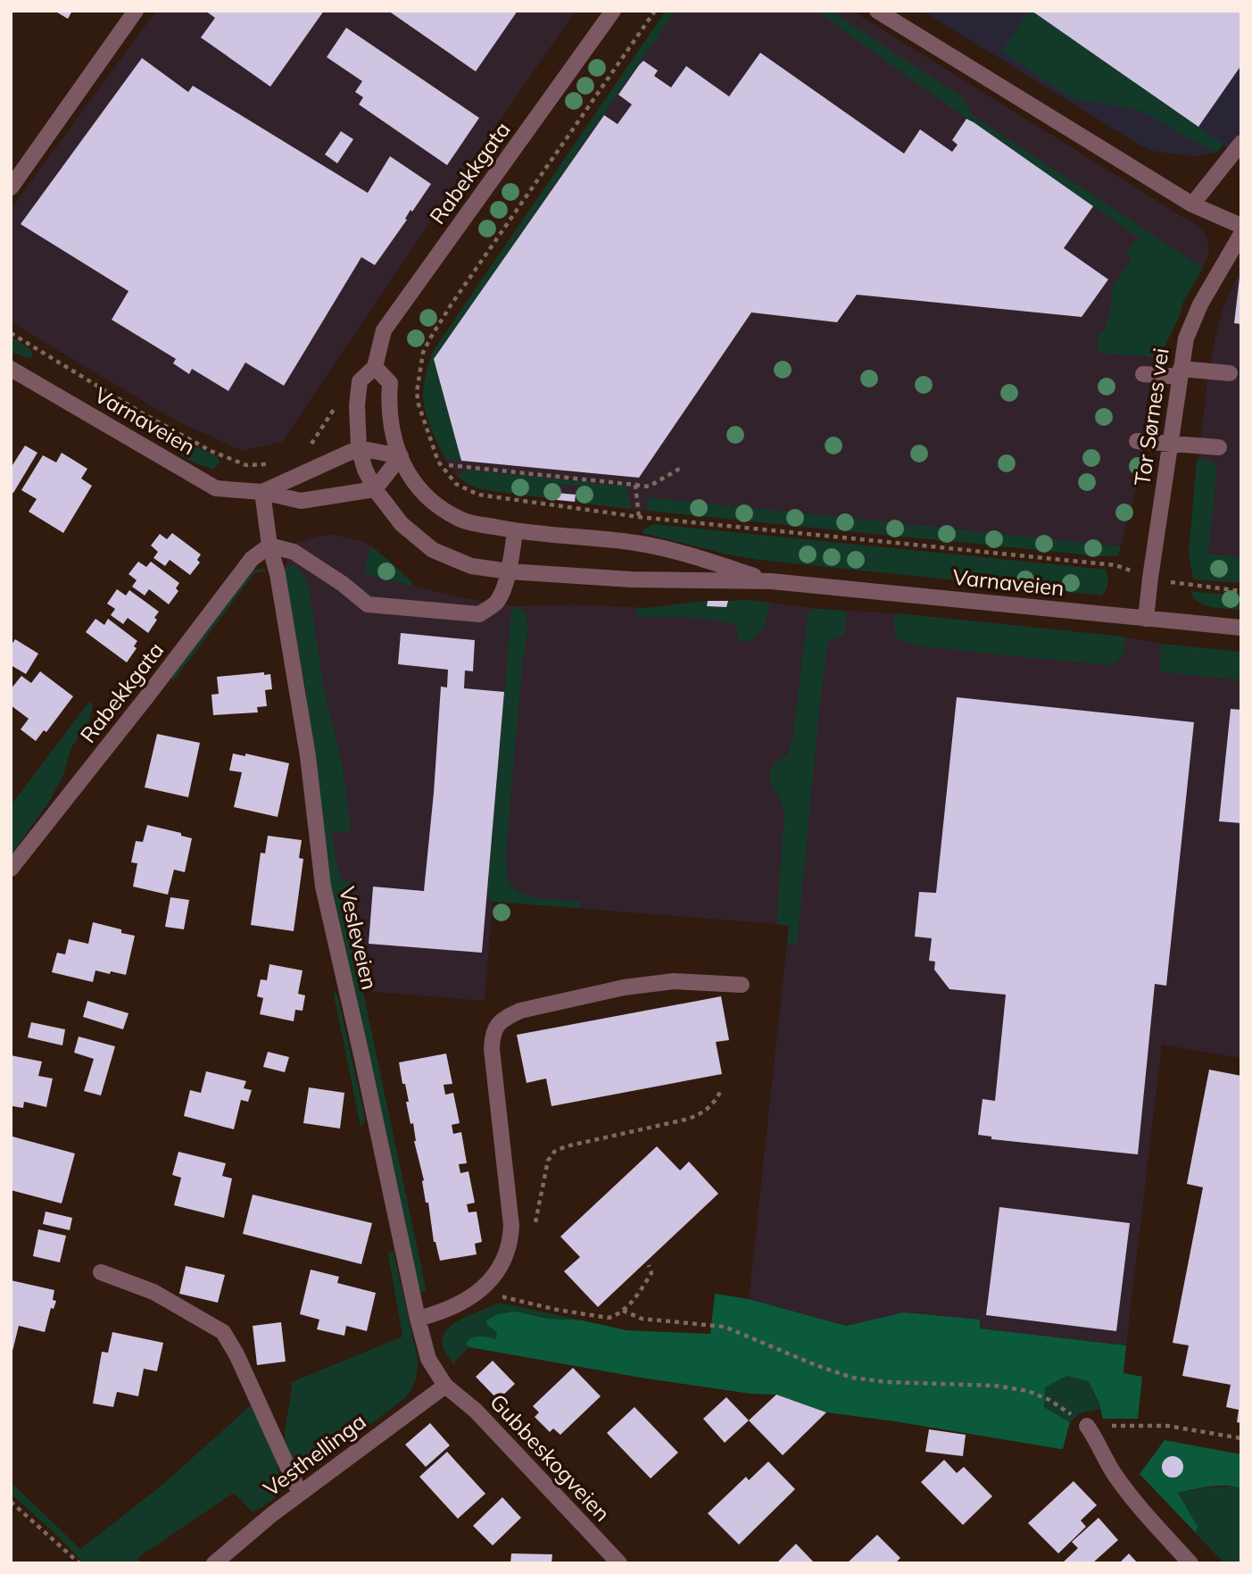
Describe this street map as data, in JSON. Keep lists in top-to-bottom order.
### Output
{
  "streets": {
    "street": [
      "Rabekkgata",
      "Tor Sørnes vei",
      "Varnaveien",
      "Vesleveien",
      "Vesthellinga",
      "Gubbeskogveien"
    ]
  },
  "crossings": [
    ["Rabekkgata", "Varnaveien"],
    ["Rabekkgata", "Vesleveien"],
    ["Tor Sørnes vei", "Varnaveien"],
    ["Varnaveien", "Vesleveien"],
    ["Vesleveien", "Vesthellinga"],
    ["Vesleveien", "Gubbeskogveien"],
    ["Vesthellinga", "Gubbeskogveien"]
  ]
}
